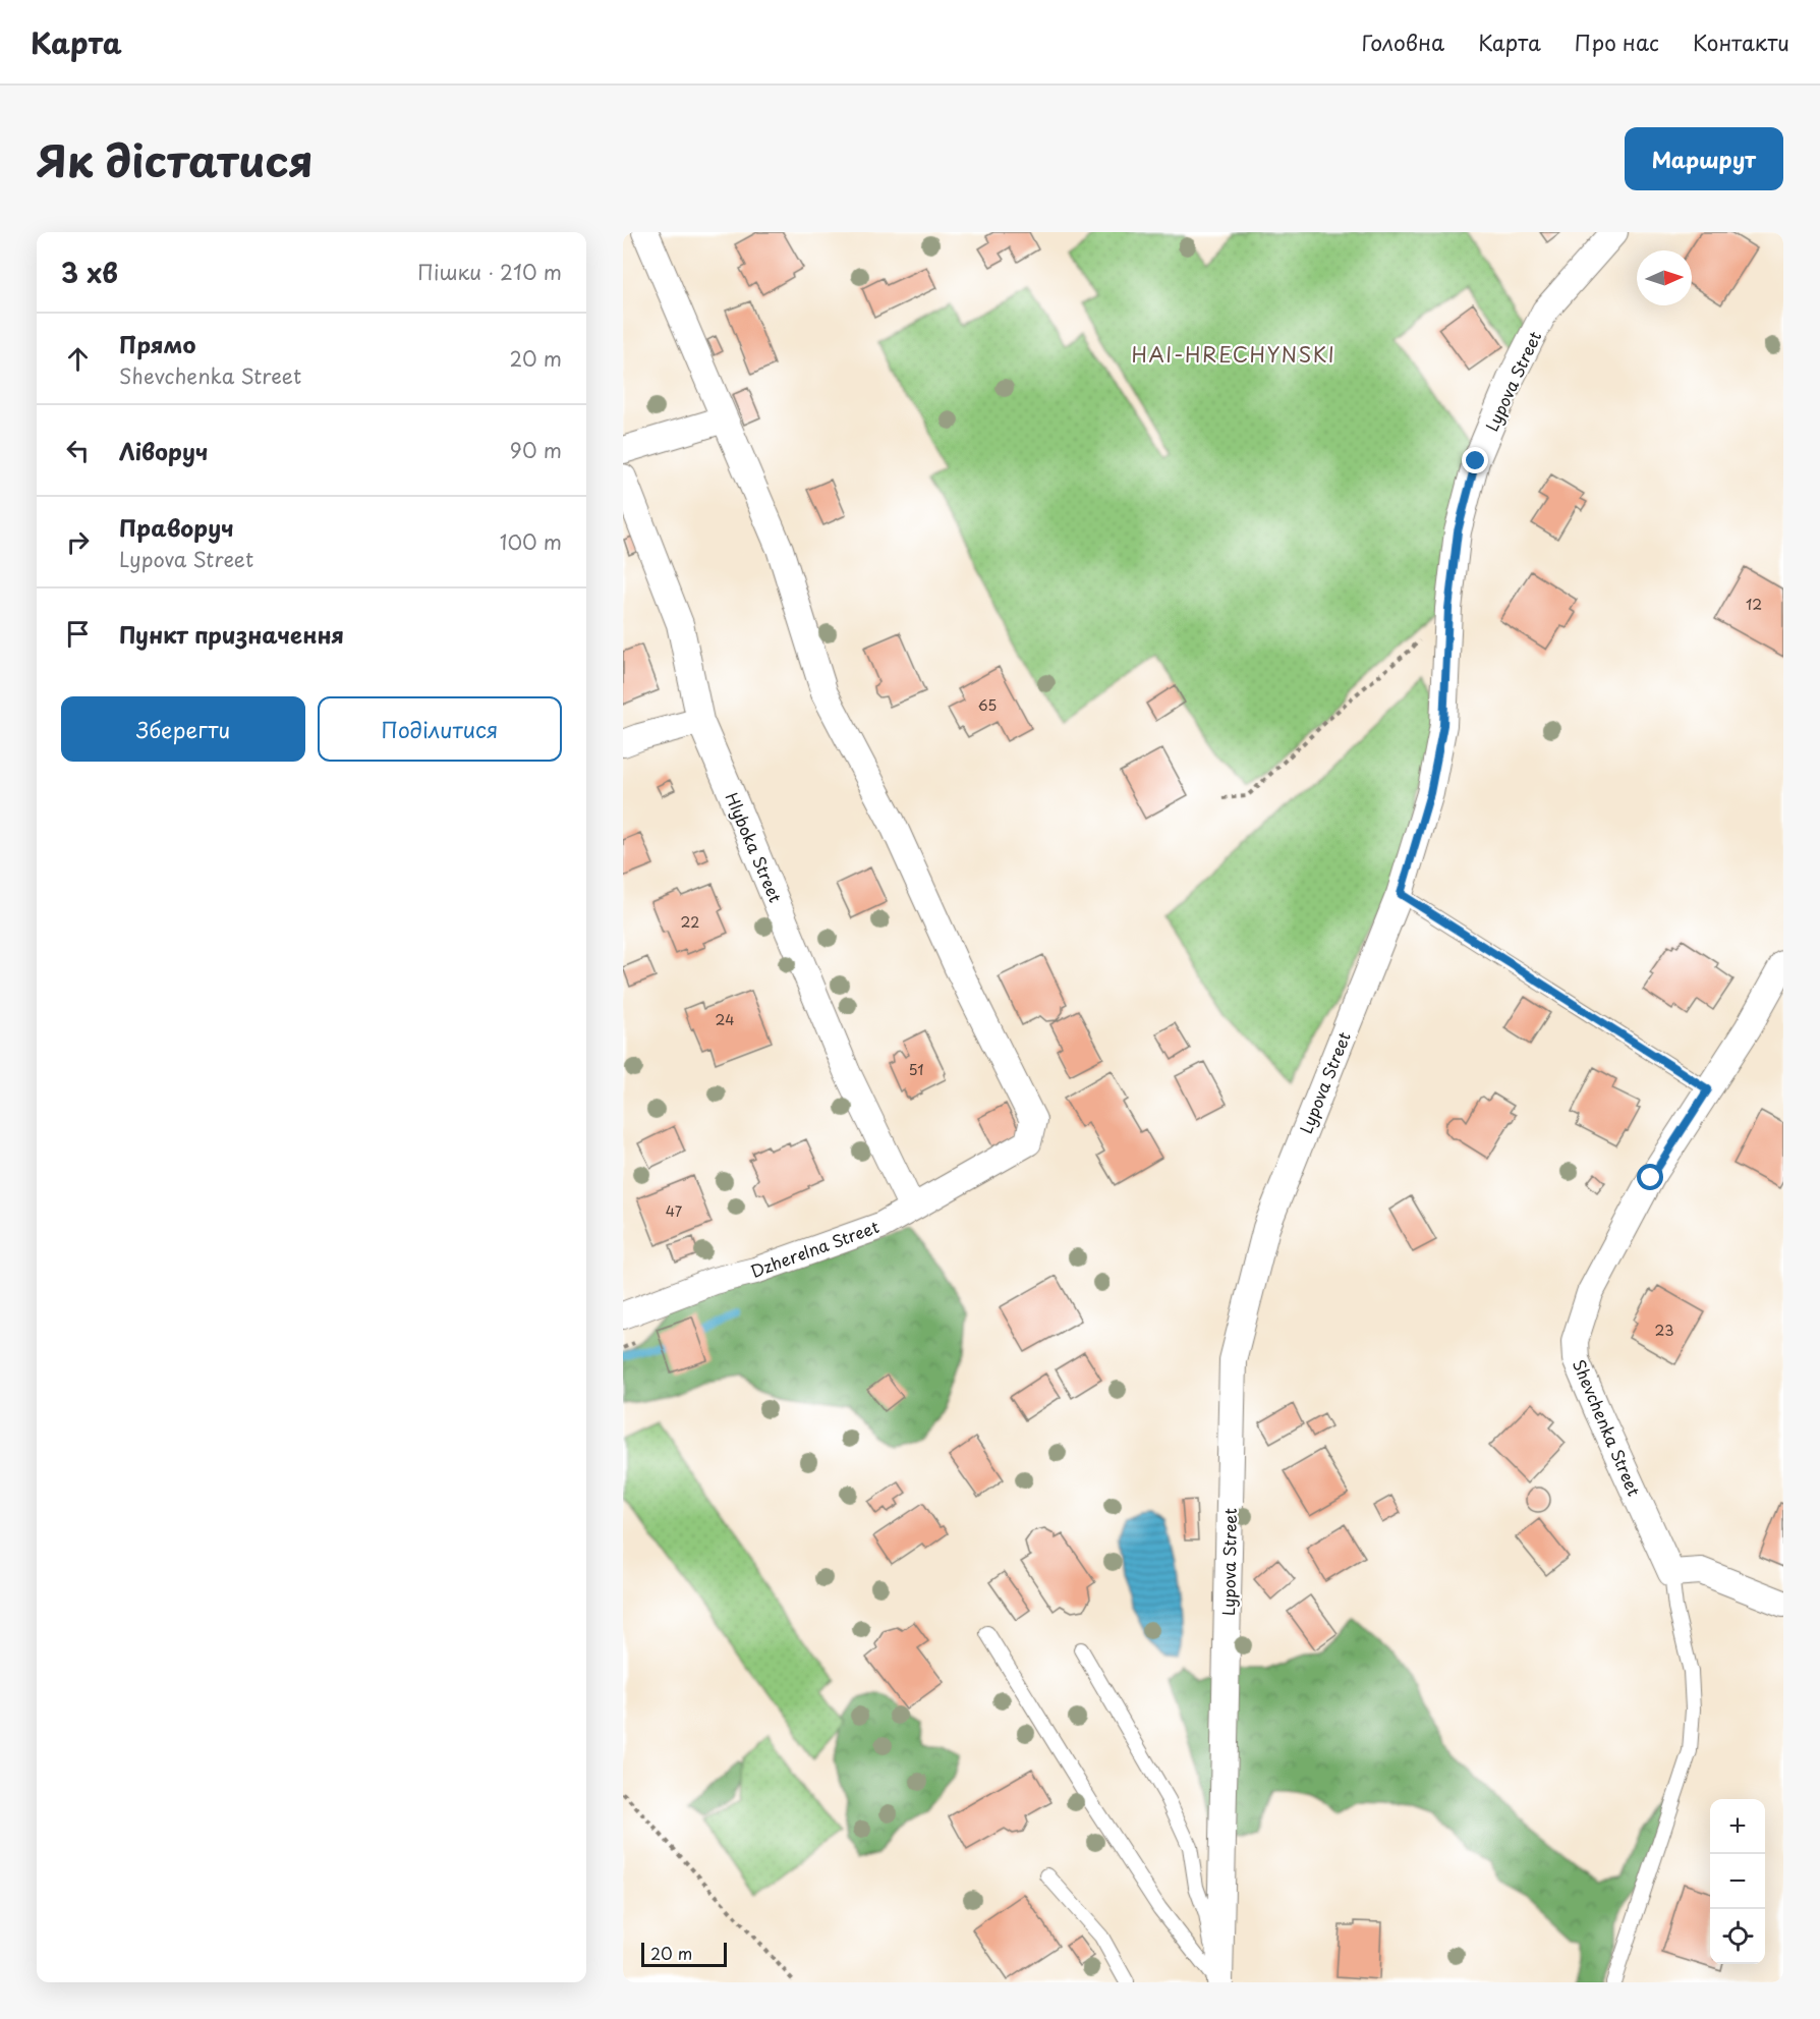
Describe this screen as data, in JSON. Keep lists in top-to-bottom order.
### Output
{
  "streets": {
    "street": [
      "Lypova Street",
      "Hlyboka Street",
      "Dzherelna Street",
      "Shevchenka Street"
    ]
  },
  "crossings": [
    ["Hlyboka Street", "Dzherelna Street"]
  ],
  "districts": ["HAI-HRECHYNSKI"],
  "house_numbers": [
    "12",
    "65",
    "22",
    "24",
    "51",
    "47",
    "23"
  ],
  "scale_bar": "20 m",
  "north": "right",
  "page": {
    "header": "Карта",
    "nav": [
      "Головна",
      "Карта",
      "Про нас",
      "Контакти"
    ],
    "title": "Як дістатися",
    "buttons": [
      "Маршрут",
      ["Зберегти", "Поділитися"]
    ],
    "heading": ["3 хв", "Пішки · 210 m"],
    "list": [
      ["Прямо", "Shevchenka Street", "20 m"],
      ["Ліворуч", "90 m"],
      ["Праворуч", "Lypova Street", "100 m"],
      "Пункт призначення"
    ],
    "map_buttons": ["+", "−"],
    "scale": "20 m"
  }
}
